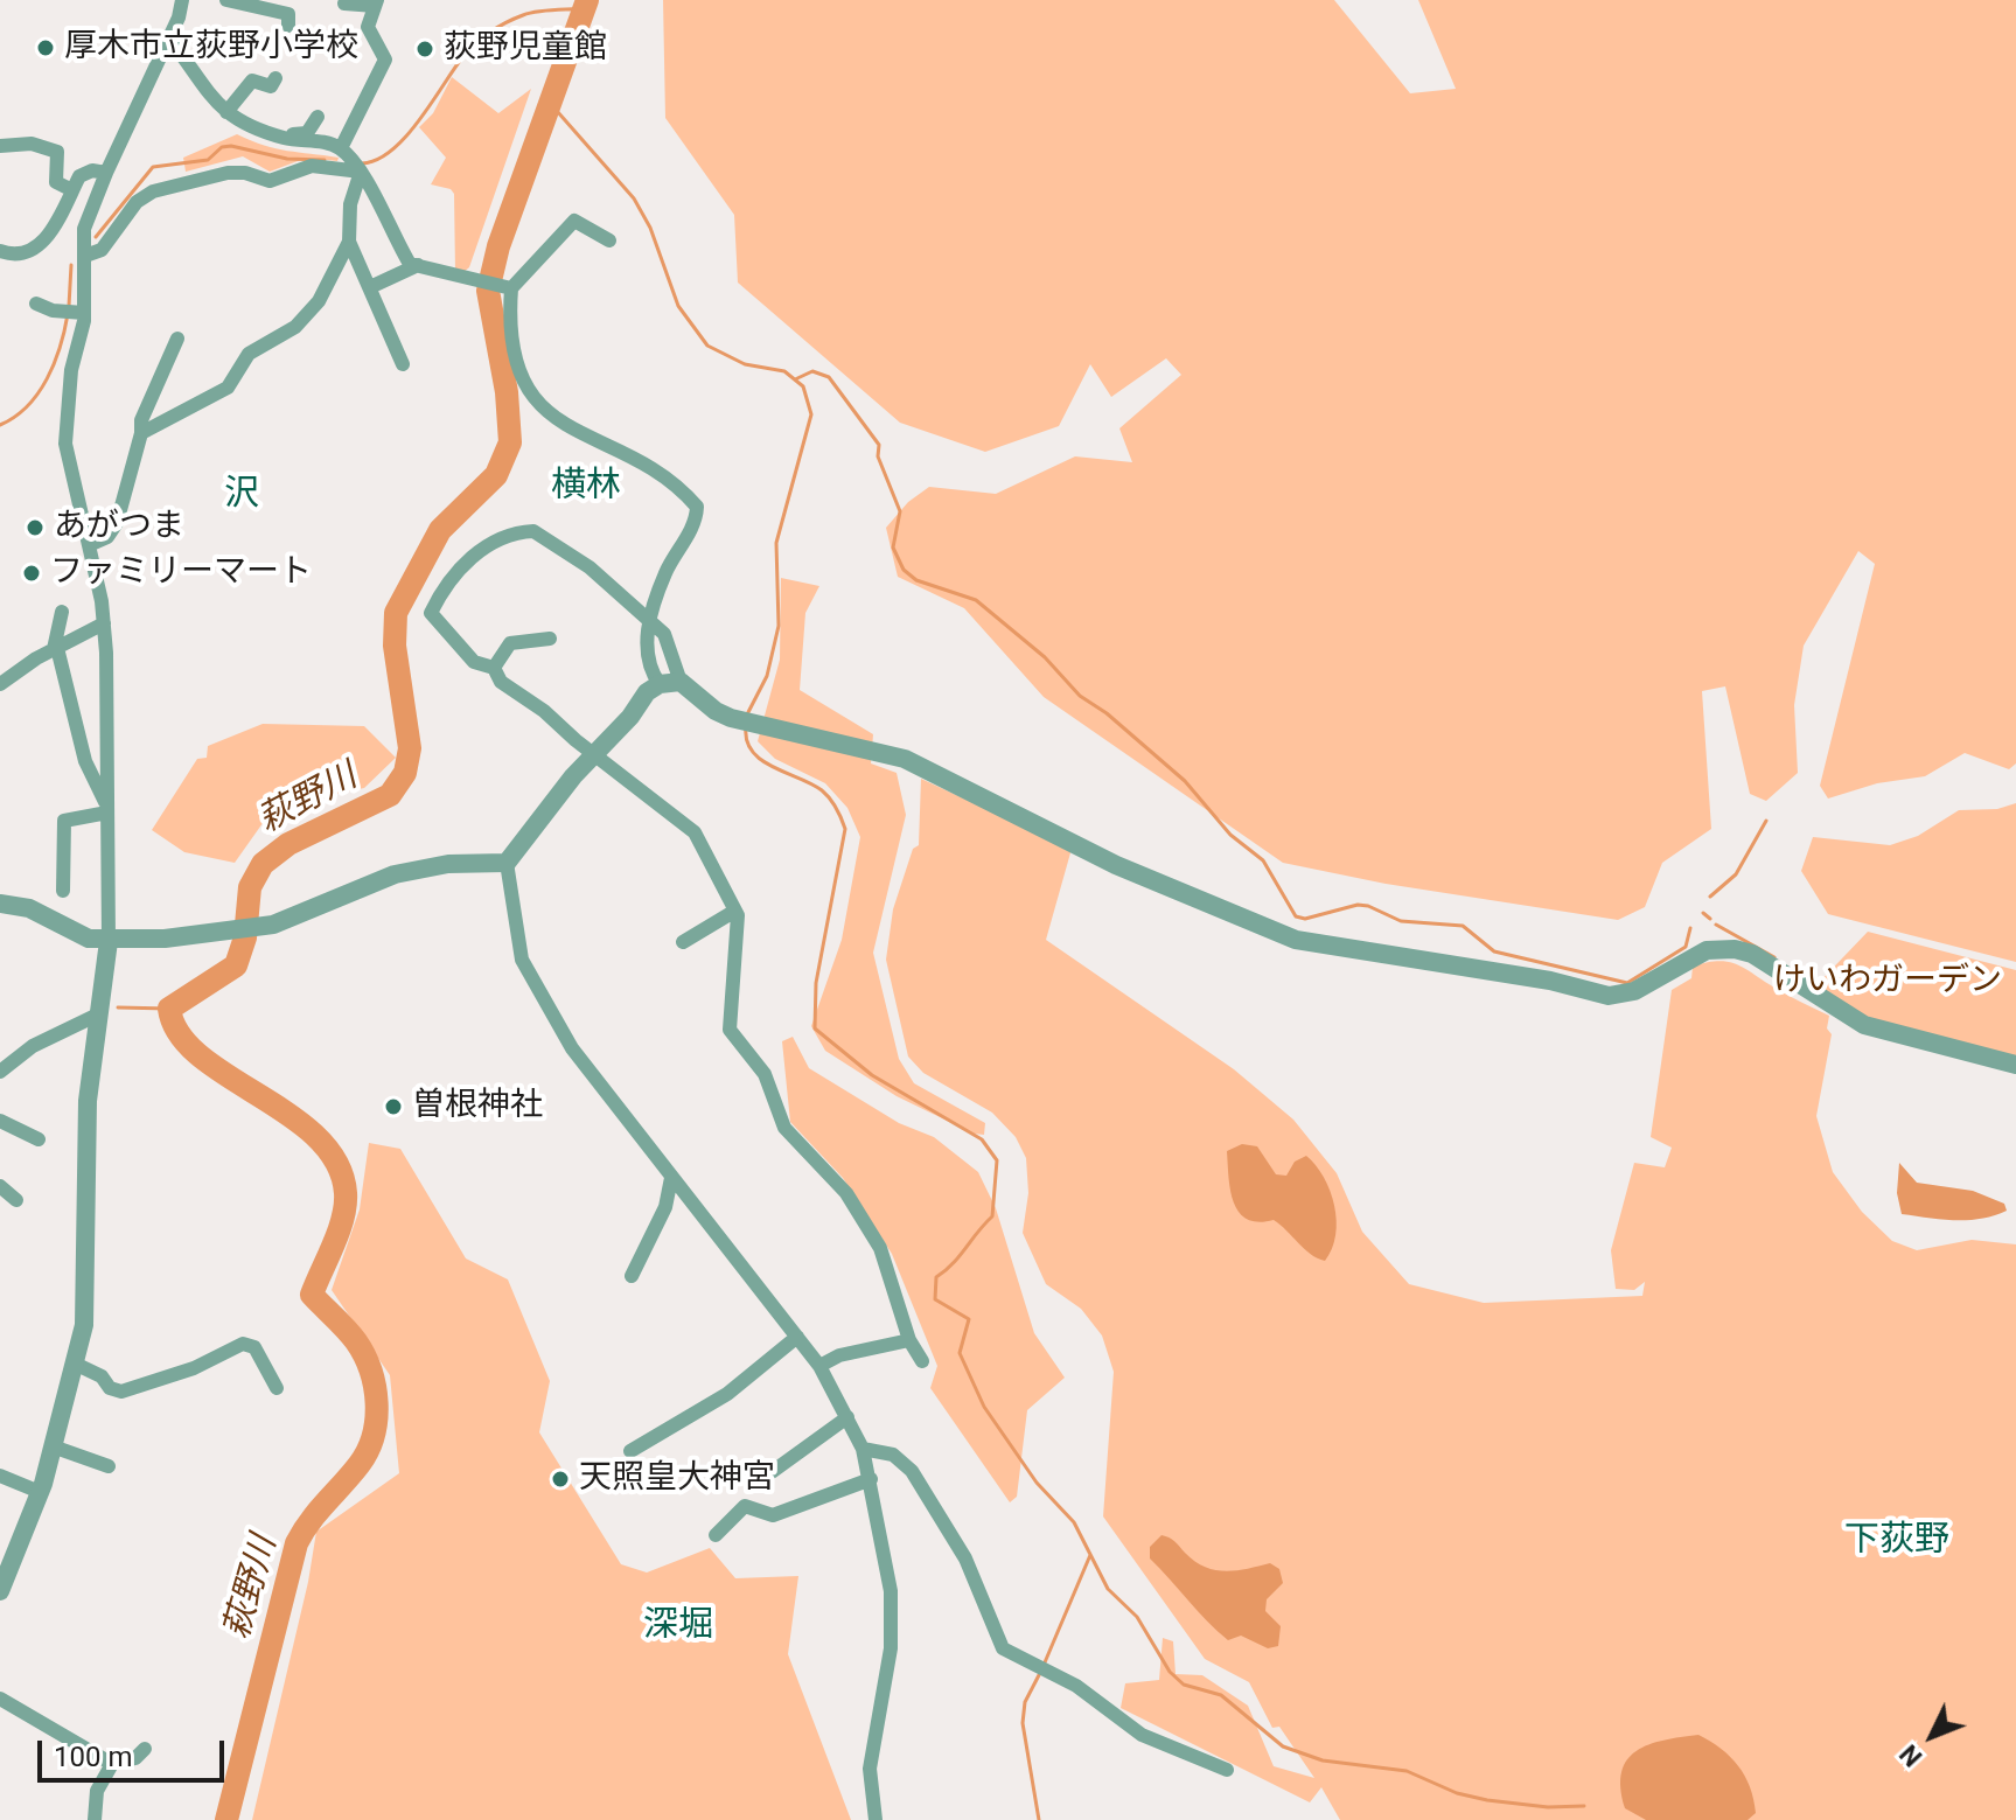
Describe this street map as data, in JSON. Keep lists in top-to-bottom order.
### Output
{
  "districts": [
    "横林",
    "沢",
    "下荻野",
    "深堀"
  ],
  "water": ["萩野川"],
  "parks": ["けいわガーデン"],
  "places": [
    "厚木市立荻野小学校",
    "荻野児童館",
    "あがつま",
    "ファミリーマート",
    "曽根神社",
    "天照皇大神宮"
  ],
  "scale_bar": "100 m",
  "north": "bottom left"
}
